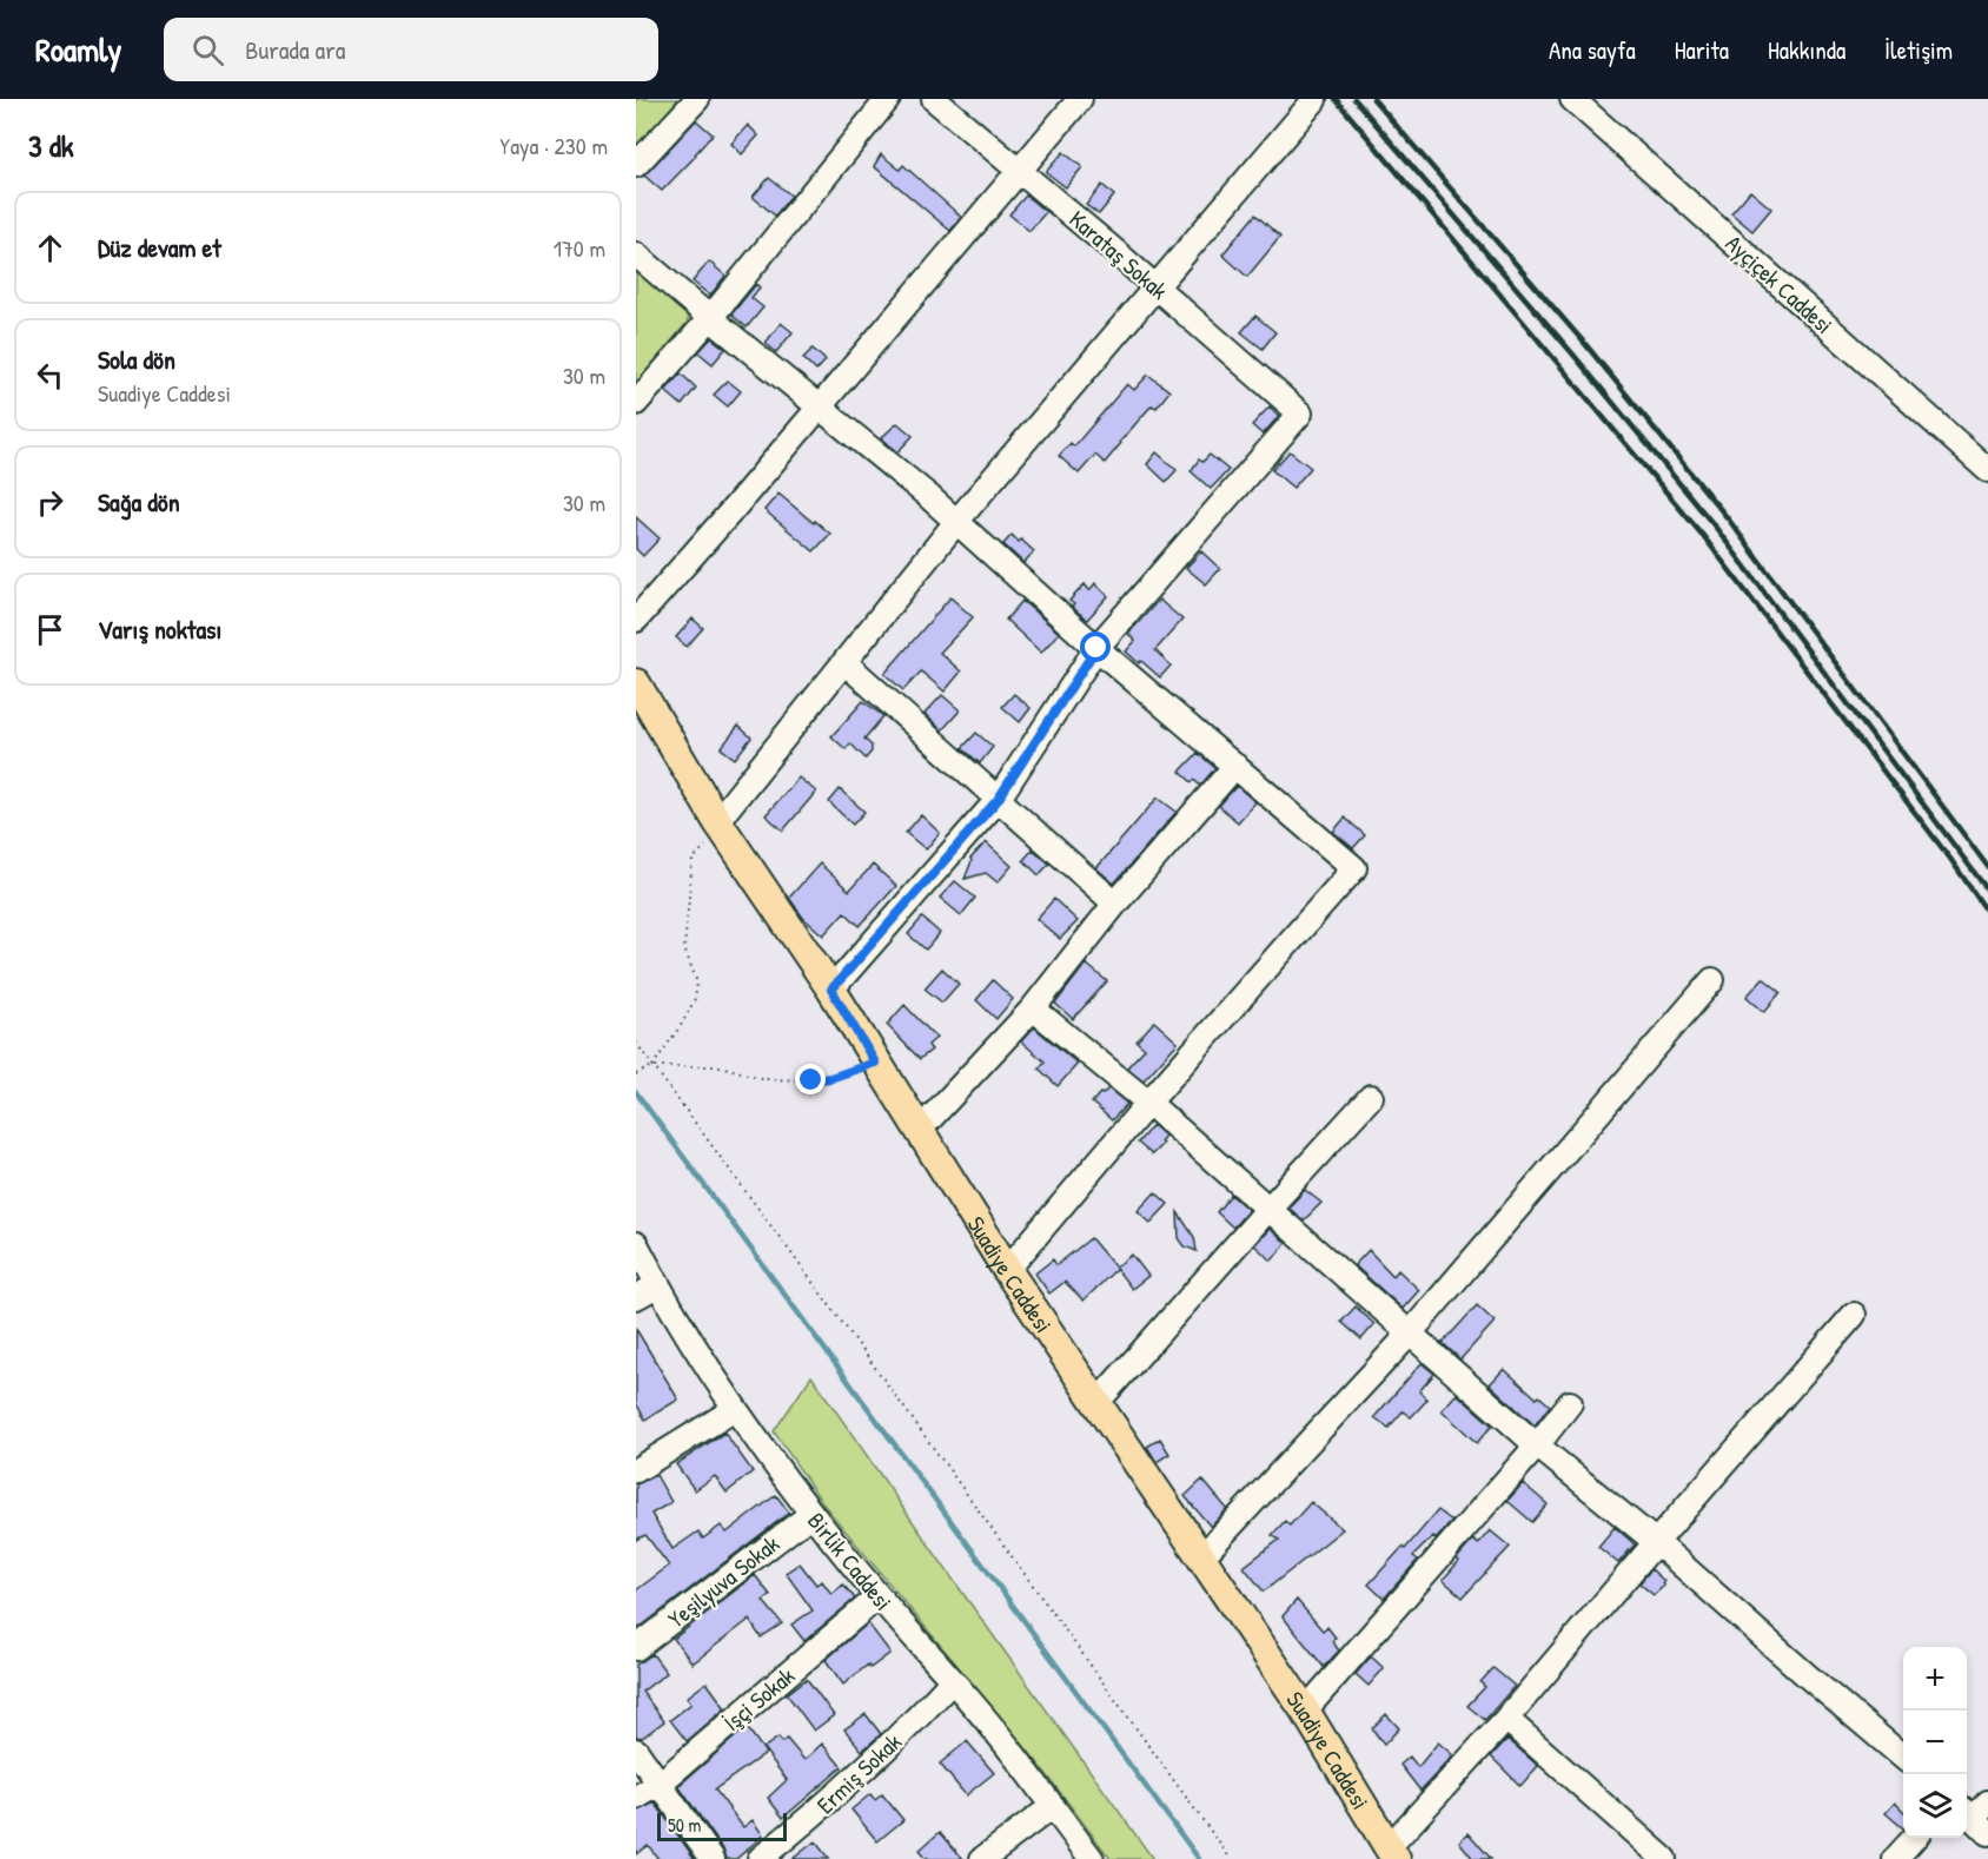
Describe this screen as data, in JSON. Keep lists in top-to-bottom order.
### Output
{
  "streets": {
    "main road": ["Suadiye Caddesi"],
    "street": [
      "Karataş Sokak",
      "Ayçiçek Caddesi",
      "Birlik Caddesi",
      "Yeşilyuva Sokak",
      "İşçi Sokak",
      "Ermiş Sokak"
    ]
  },
  "crossings": [
    ["Birlik Caddesi", "Yeşilyuva Sokak"],
    ["Birlik Caddesi", "İşçi Sokak"],
    ["Birlik Caddesi", "Ermiş Sokak"]
  ],
  "scale_bar": "50 m",
  "page": {
    "header": "Roamly",
    "search": "Burada ara",
    "nav": [
      "Ana sayfa",
      "Harita",
      "Hakkında",
      "İletişim"
    ],
    "heading": ["3 dk", "Yaya · 230 m"],
    "list": [
      ["Düz devam et", "170 m"],
      ["Sola dön", "Suadiye Caddesi", "30 m"],
      ["Sağa dön", "30 m"],
      "Varış noktası"
    ],
    "map_buttons": ["+", "−"],
    "scale": "50 m"
  }
}
